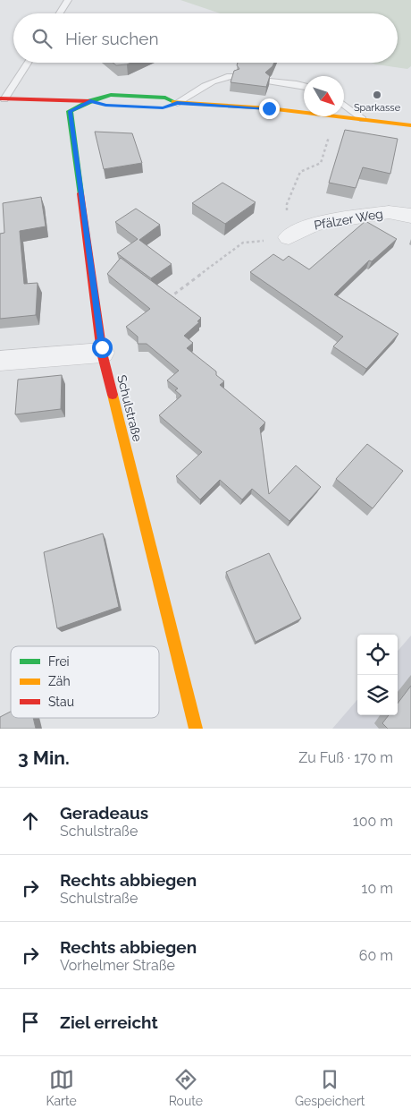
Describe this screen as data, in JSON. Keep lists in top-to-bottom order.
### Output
{
  "streets": {
    "street": ["Pfälzer Weg", "Schulstraße"]
  },
  "places": ["Sparkasse"],
  "legend": ["Frei", "Zäh", "Stau"],
  "north": "bottom right",
  "page": {
    "search": "Hier suchen",
    "heading": ["3 Min.", "Zu Fuß · 170 m"],
    "list": [
      ["Geradeaus", "Schulstraße", "100 m"],
      ["Rechts abbiegen", "Schulstraße", "10 m"],
      ["Rechts abbiegen", "Vorhelmer Straße", "60 m"],
      "Ziel erreicht"
    ],
    "nav": ["Karte", "Route", "Gespeichert"]
  }
}
